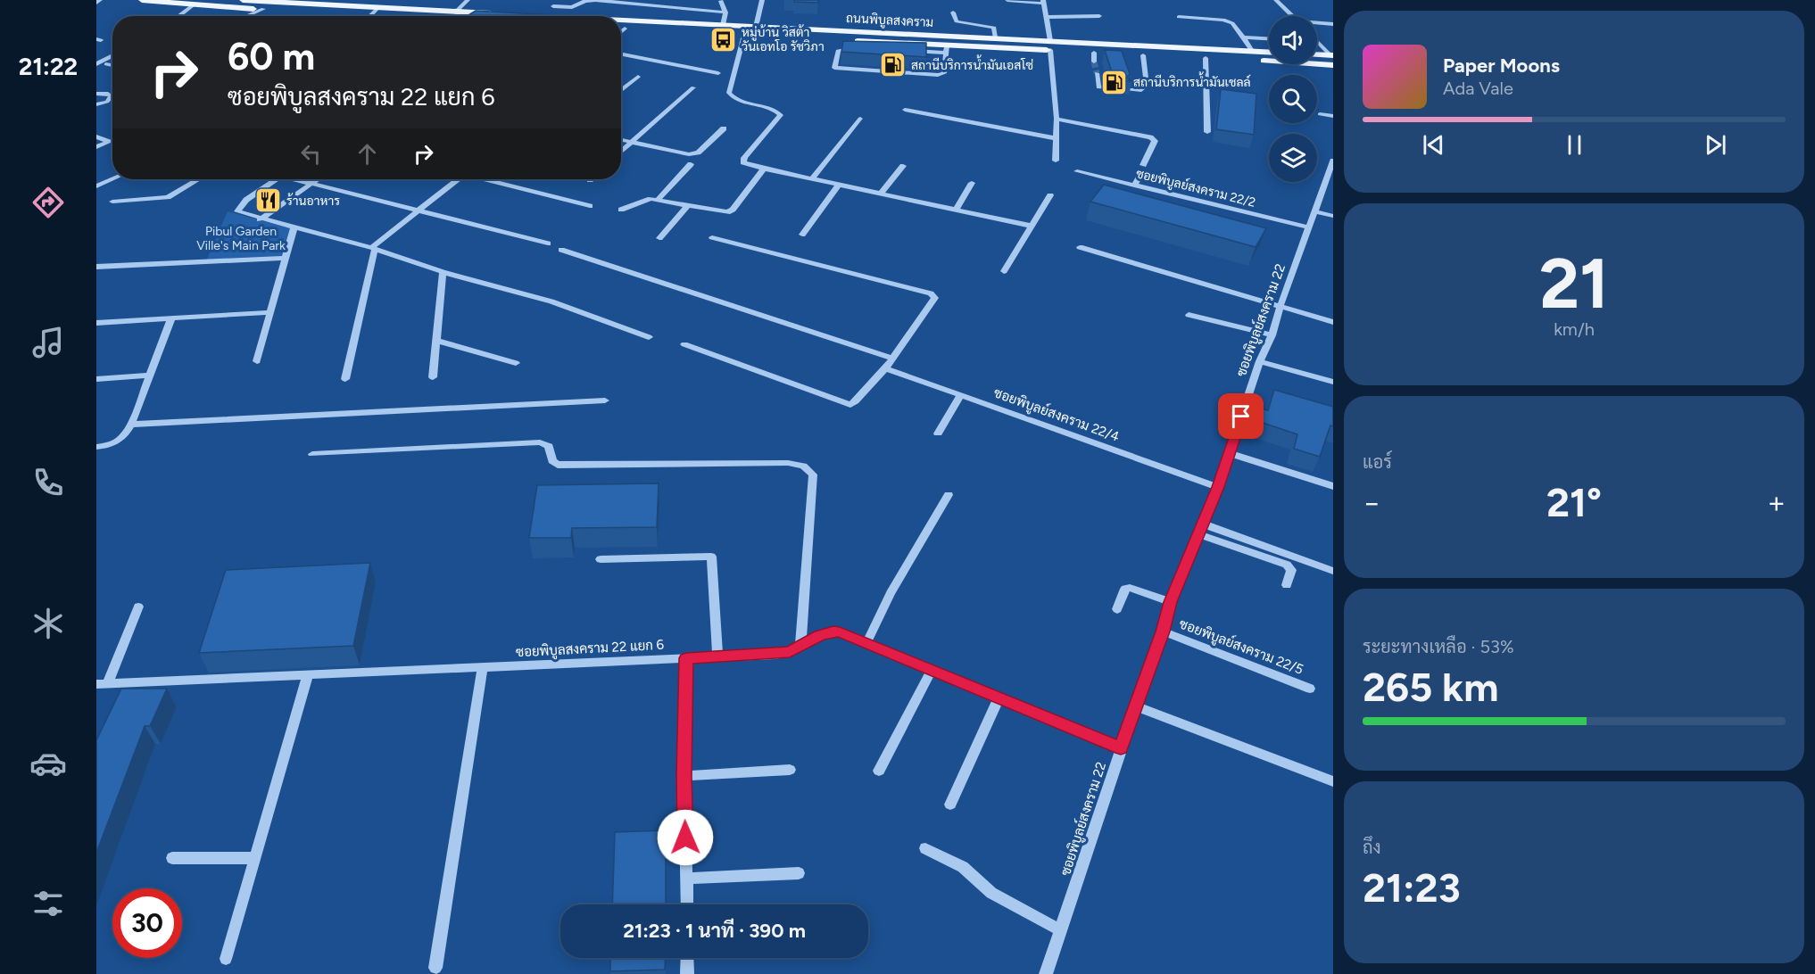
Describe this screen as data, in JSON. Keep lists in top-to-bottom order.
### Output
{
  "streets": {
    "main road": ["ถนนพิบูลสงคราม"],
    "street": [
      "ซอยพิบูลย์สงคราม 22/2",
      "ซอยพิบูลย์สงคราม 22",
      "ซอยพิบูลย์สงคราม 22/4",
      "ซอยพิบูลย์สงคราม 22/5",
      "ซอยพิบูลสงคราม 22 แยก 6"
    ]
  },
  "crossings": [
    ["ซอยพิบูลย์สงคราม 22/2", "ซอยพิบูลย์สงคราม 22"],
    ["ซอยพิบูลย์สงคราม 22", "ซอยพิบูลย์สงคราม 22/4"],
    ["ซอยพิบูลย์สงคราม 22", "ซอยพิบูลย์สงคราม 22/5"],
    ["ซอยพิบูลย์สงคราม 22", "ซอยพิบูลสงคราม 22 แยก 6"]
  ],
  "parks": ["Pibul Garden Ville's Main Park"],
  "places": {
    "bus stop": ["หมู่บ้าน วิสต้า วันเอทโอ รัชวิภา"],
    "fuel station": ["สถานีบริการน้ำมันเอสโซ่", "สถานีบริการน้ำมันเชลล์"],
    "restaurant": ["ร้านอาหาร"]
  },
  "page": {
    "tabs": "21:22",
    "turn": ["60 m", "ซอยพิบูลสงคราม 22 แยก 6"],
    "song": ["Paper Moons", "Ada Vale"],
    "tile": [
      ["21", "km/h"],
      "แอร์",
      ["ระยะทางเหลือ · 53%", "265 km"],
      ["ถึง", "21:23"]
    ],
    "heat": ["−", "21°", "+"],
    "limit": "30",
    "trip": "21:23 · 1 นาที · 390 m"
  }
}
